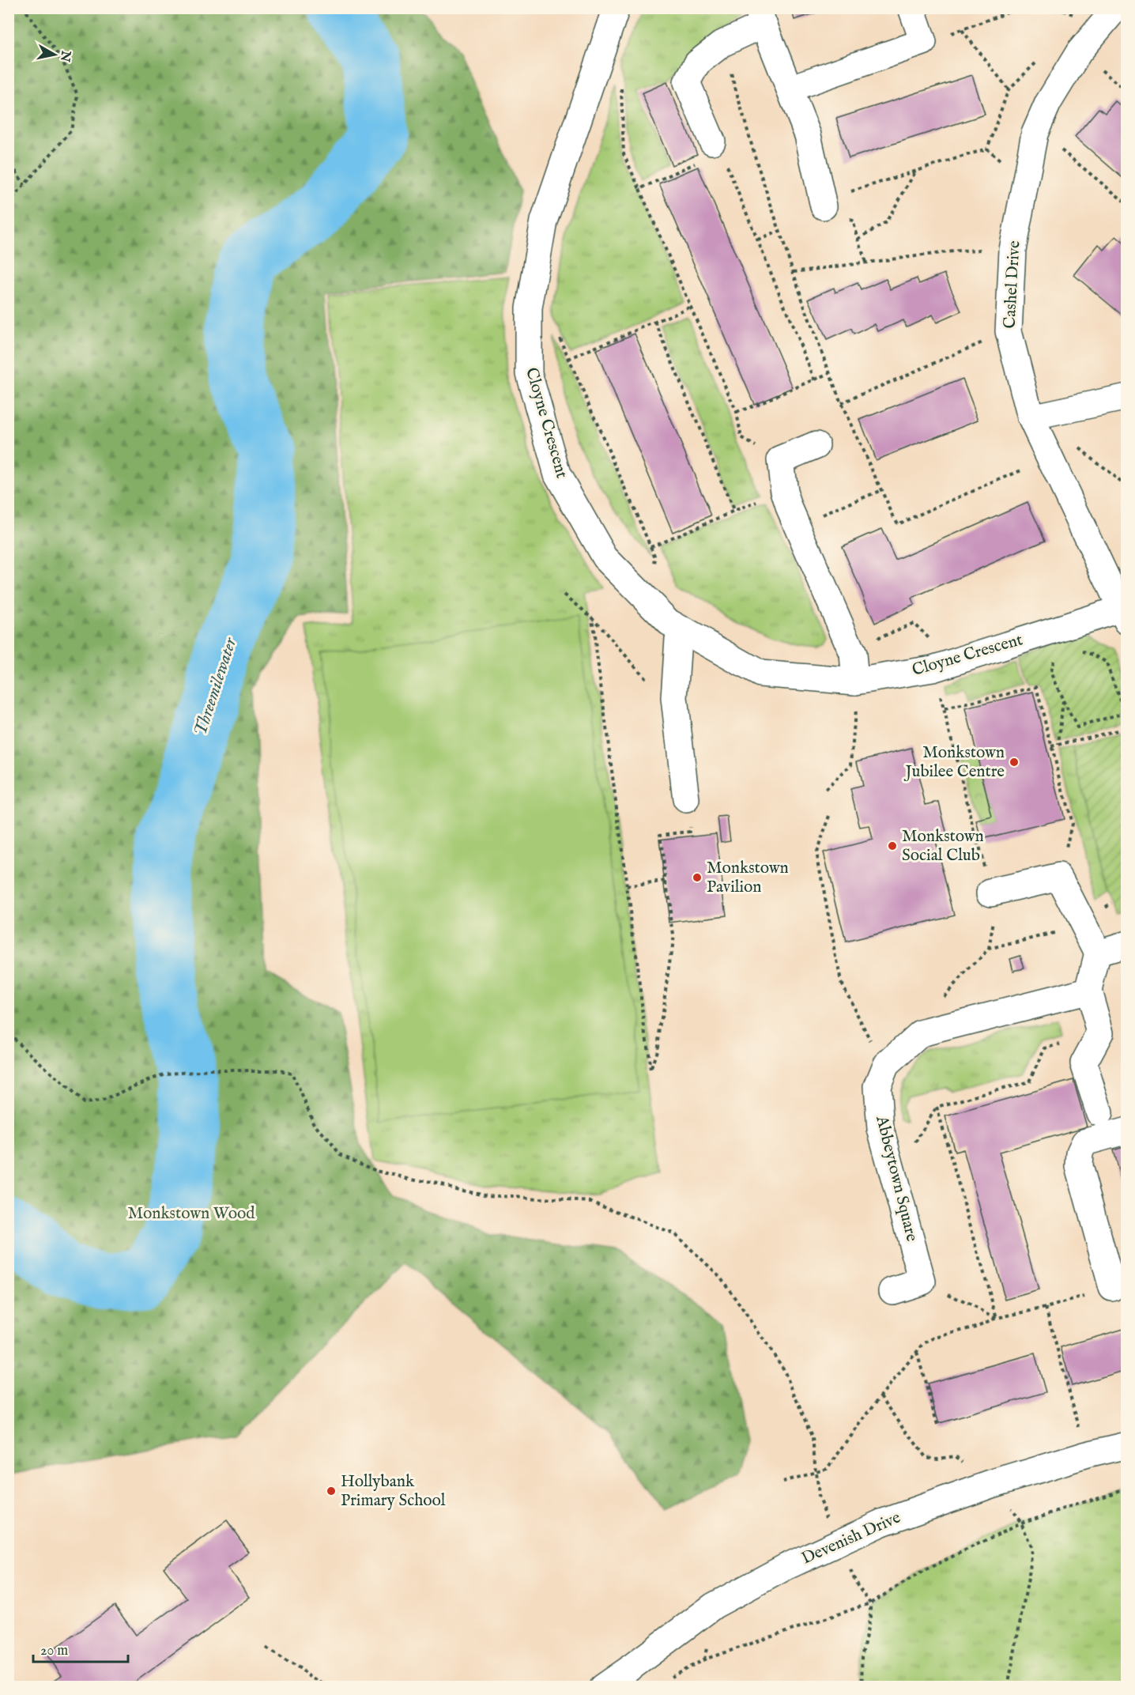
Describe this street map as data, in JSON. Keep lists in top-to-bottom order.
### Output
{
  "streets": {
    "street": [
      "Cashel Drive",
      "Cloyne Crescent",
      "Abbeytown Square",
      "Devenish Drive"
    ]
  },
  "crossings": [
    ["Cashel Drive", "Cloyne Crescent"]
  ],
  "water": ["Threemilewater"],
  "parks": ["Monkstown Wood"],
  "places": [
    "Monkstown Jubilee Centre",
    "Monkstown Social Club",
    "Monkstown Pavilion",
    "Hollybank Primary School"
  ],
  "scale_bar": "20 m",
  "north": "right"
}
